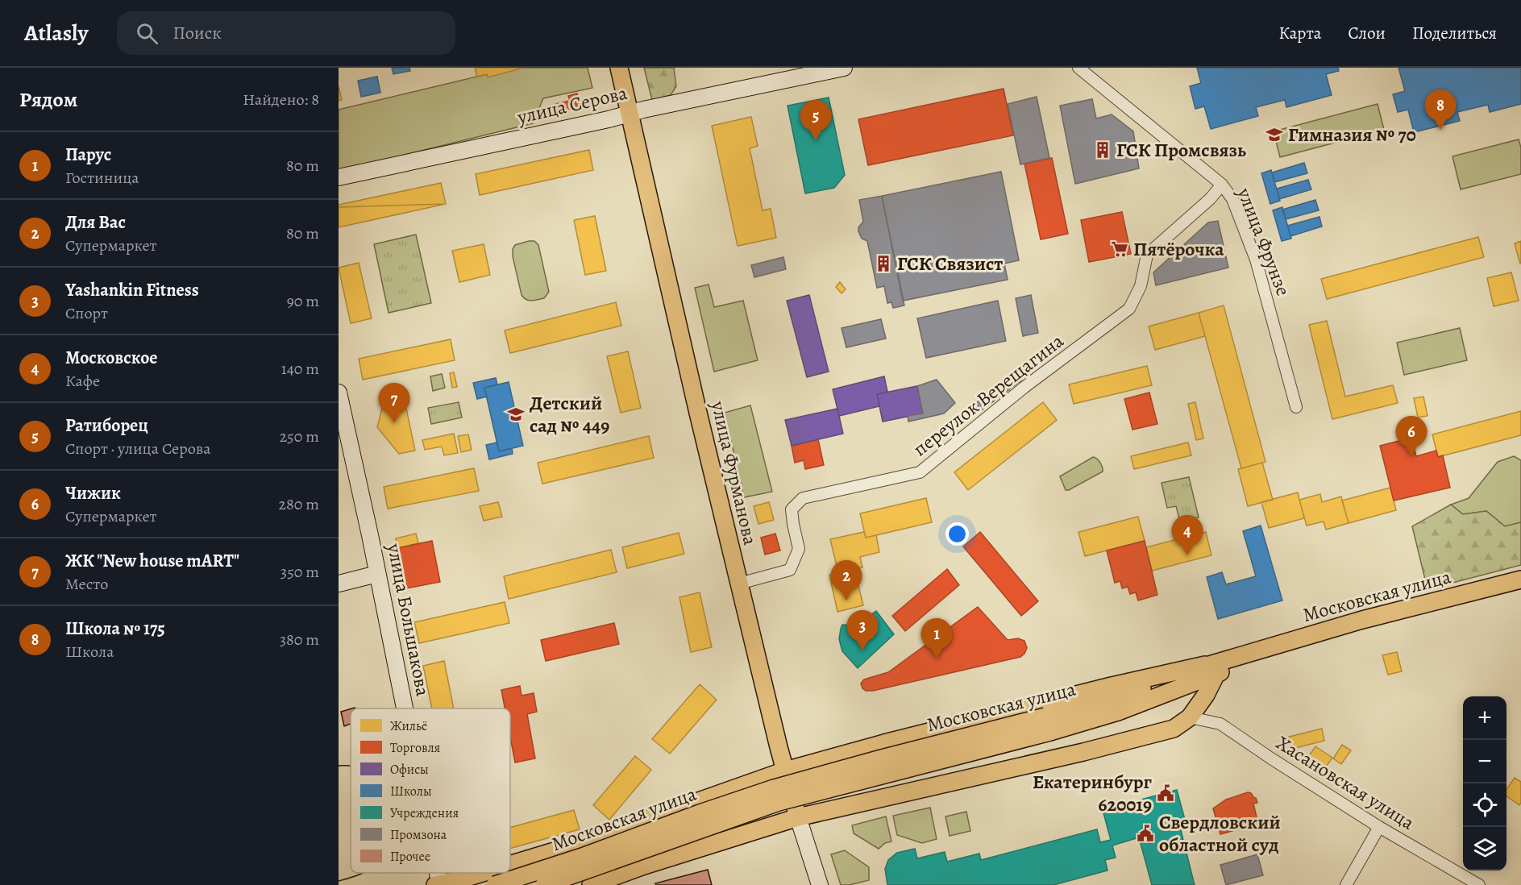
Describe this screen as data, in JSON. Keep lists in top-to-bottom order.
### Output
{
  "streets": {
    "main road": ["улица Фурманова", "Московская улица"],
    "street": [
      "улица Серова",
      "улица Фрунзе",
      "переулок Верещагина",
      "улица Большакова",
      "Хасановская улица"
    ]
  },
  "crossings": [
    ["улица Серова", "улица Фурманова"],
    ["улица Фрунзе", "переулок Верещагина"],
    ["переулок Верещагина", "улица Фурманова"]
  ],
  "places": {
    "school or university": ["Гимназия № 70", "Детский сад № 449"],
    "building": ["ГСК Промсвязь", "ГСК Связист"],
    "supermarket": ["Пятёрочка"],
    "public building": ["Екатеринбург 620019", "Свердловский областной суд"]
  },
  "legend": [
    "Жильё",
    "Торговля",
    "Офисы",
    "Школы",
    "Учреждения",
    "Промзона",
    "Прочее"
  ],
  "page": {
    "header": "Atlasly",
    "search": "Поиск",
    "nav": ["Карта", "Слои", "Поделиться"],
    "heading": ["Рядом", "Найдено: 8"],
    "pins": [
      "8",
      "5",
      "7",
      "6",
      "4",
      "2",
      "3",
      "1"
    ],
    "list": [
      {
        "mark": "1",
        "name": "Парус",
        "note": "Гостиница",
        "value": "80 m"
      },
      {
        "mark": "2",
        "name": "Для Вас",
        "note": "Супермаркет",
        "value": "80 m"
      },
      {
        "mark": "3",
        "name": "Yashankin Fitness",
        "note": "Спорт",
        "value": "90 m"
      },
      {
        "mark": "4",
        "name": "Московское",
        "note": "Кафе",
        "value": "140 m"
      },
      {
        "mark": "5",
        "name": "Ратиборец",
        "note": "Спорт · улица Серова",
        "value": "250 m"
      },
      {
        "mark": "6",
        "name": "Чижик",
        "note": "Супермаркет",
        "value": "280 m"
      },
      {
        "mark": "7",
        "name": "ЖК \"New house mART\"",
        "note": "Место",
        "value": "350 m"
      },
      {
        "mark": "8",
        "name": "Школа № 175",
        "note": "Школа",
        "value": "380 m"
      }
    ],
    "map_buttons": ["+", "−"]
  }
}
